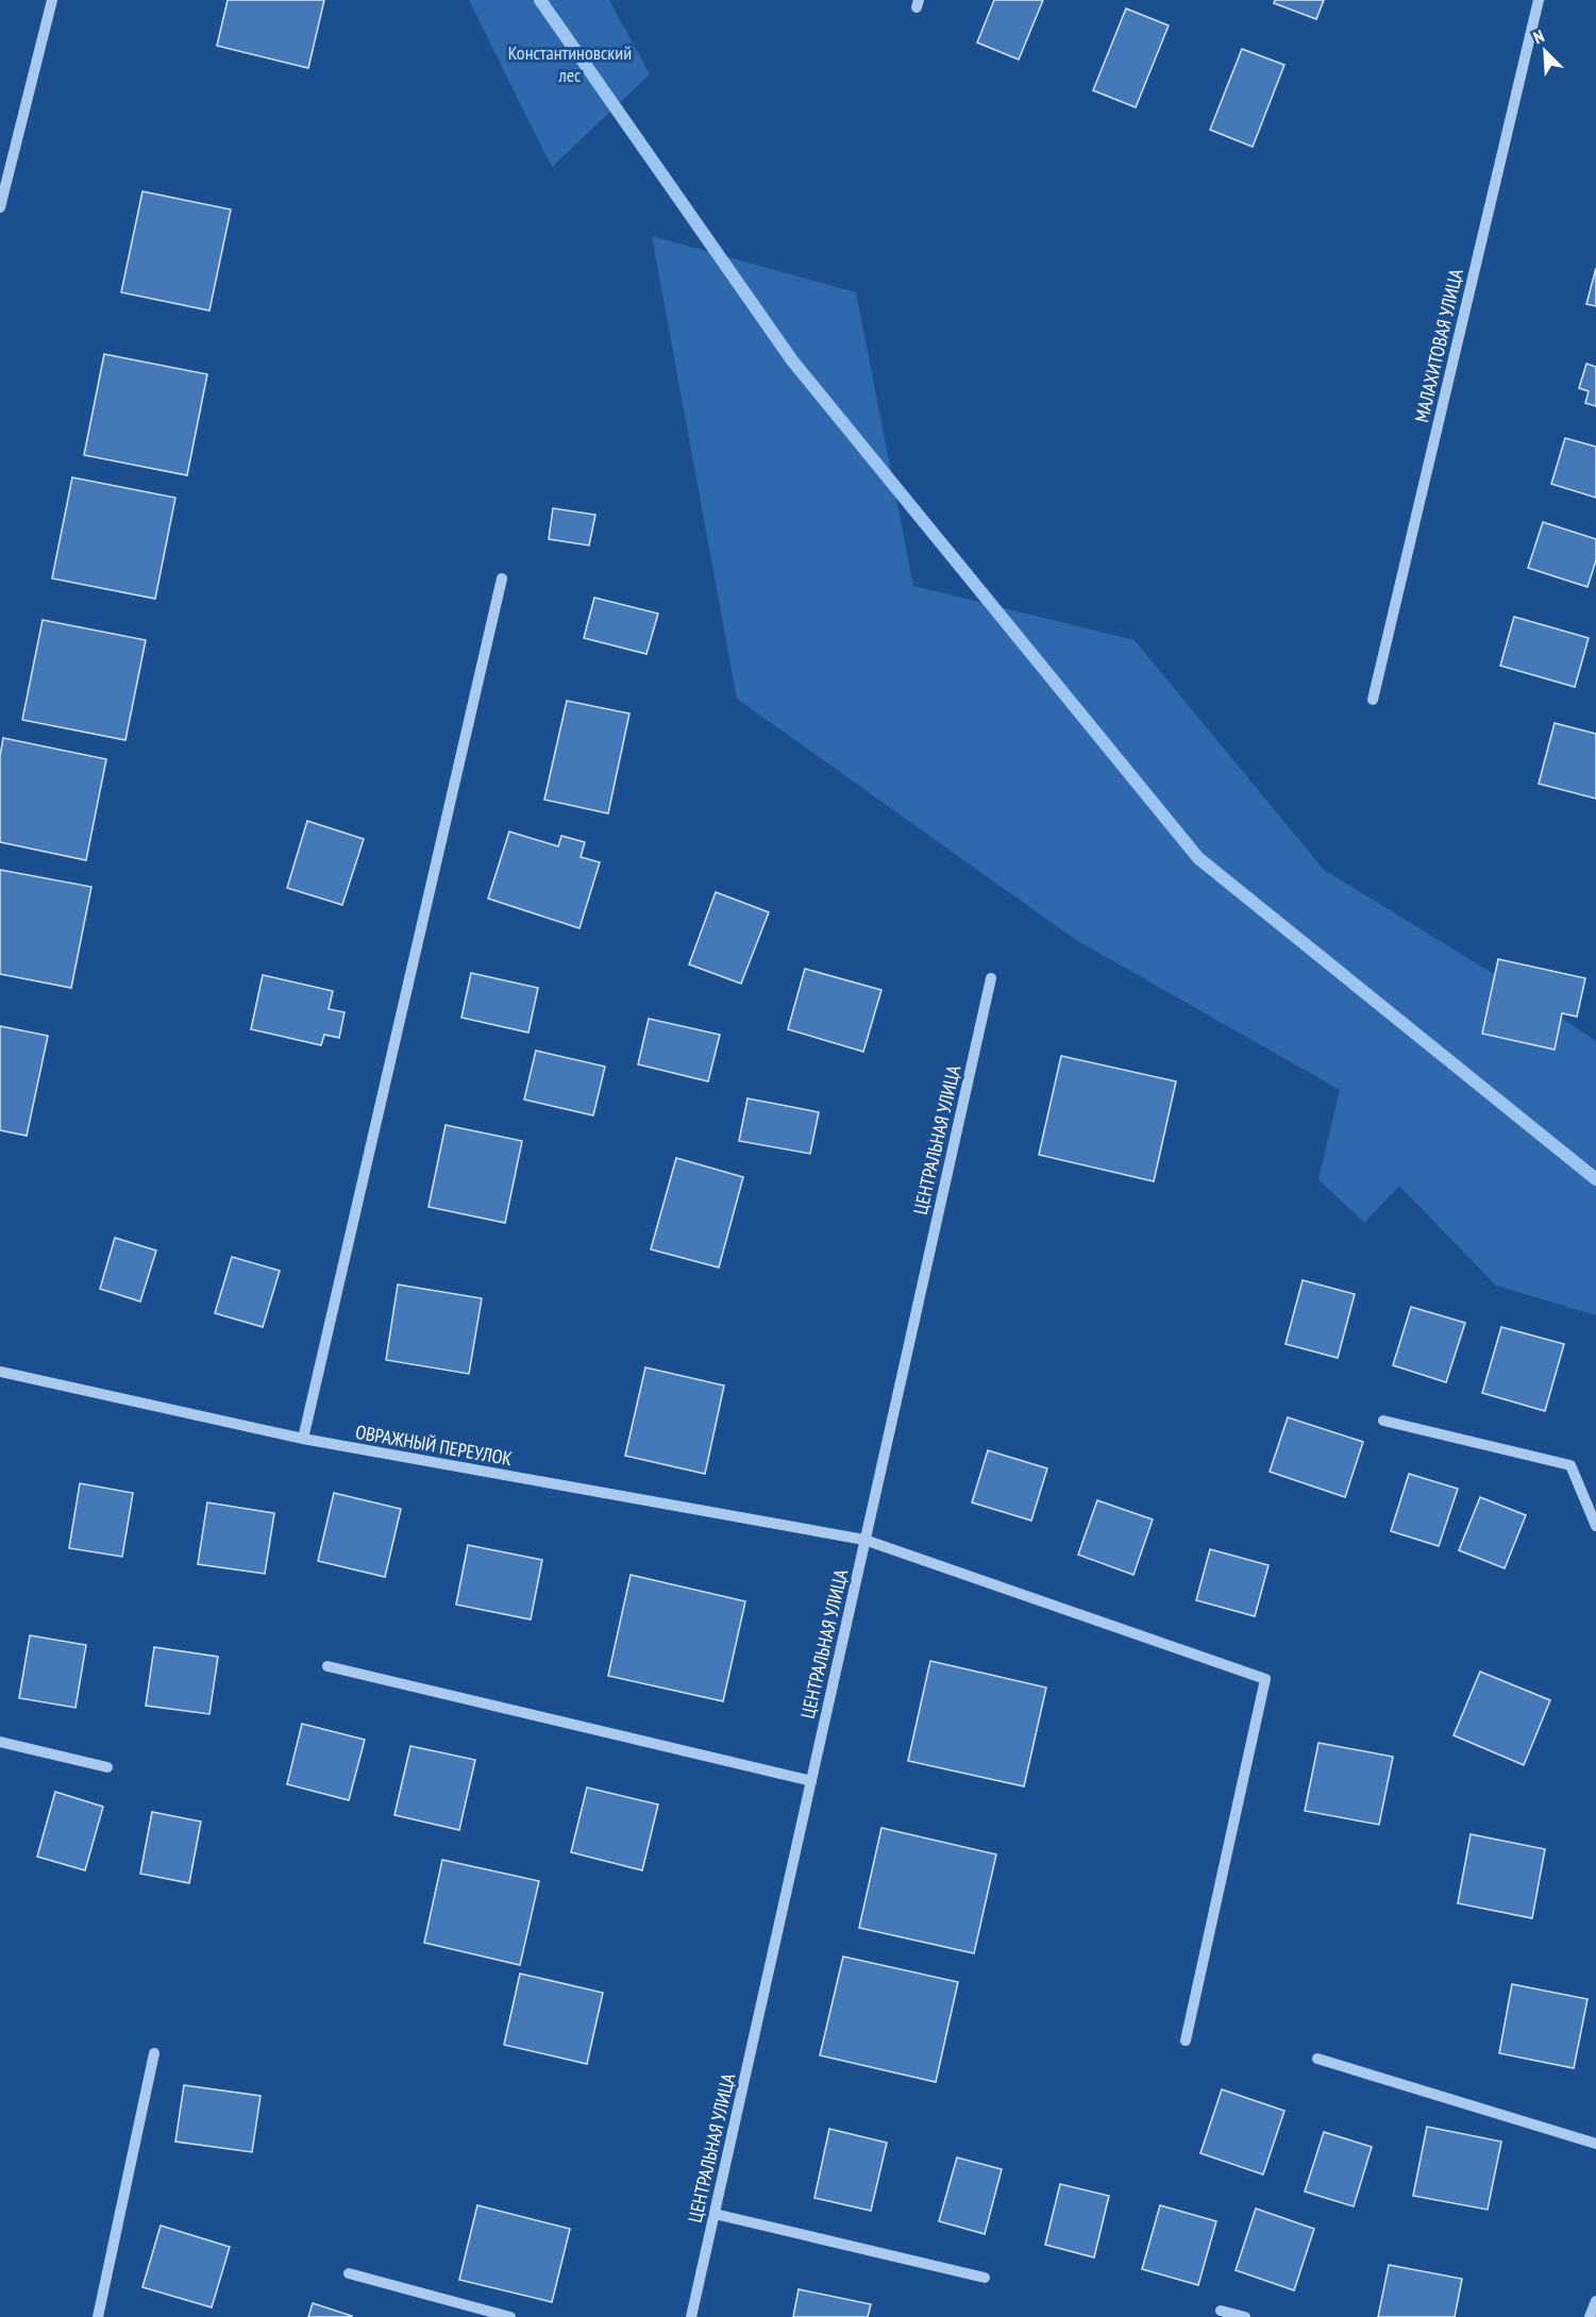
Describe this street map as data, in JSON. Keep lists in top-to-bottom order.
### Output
{
  "streets": {
    "street": ["МАЛАХИТОВАЯ УЛИЦА", "ЦЕНТРАЛЬНАЯ УЛИЦА", "ОВРАЖНЫЙ ПЕРЕУЛОК"]
  },
  "crossings": [
    ["ЦЕНТРАЛЬНАЯ УЛИЦА", "ОВРАЖНЫЙ ПЕРЕУЛОК"]
  ],
  "parks": ["Константиновский лес"],
  "north": "top left"
}
